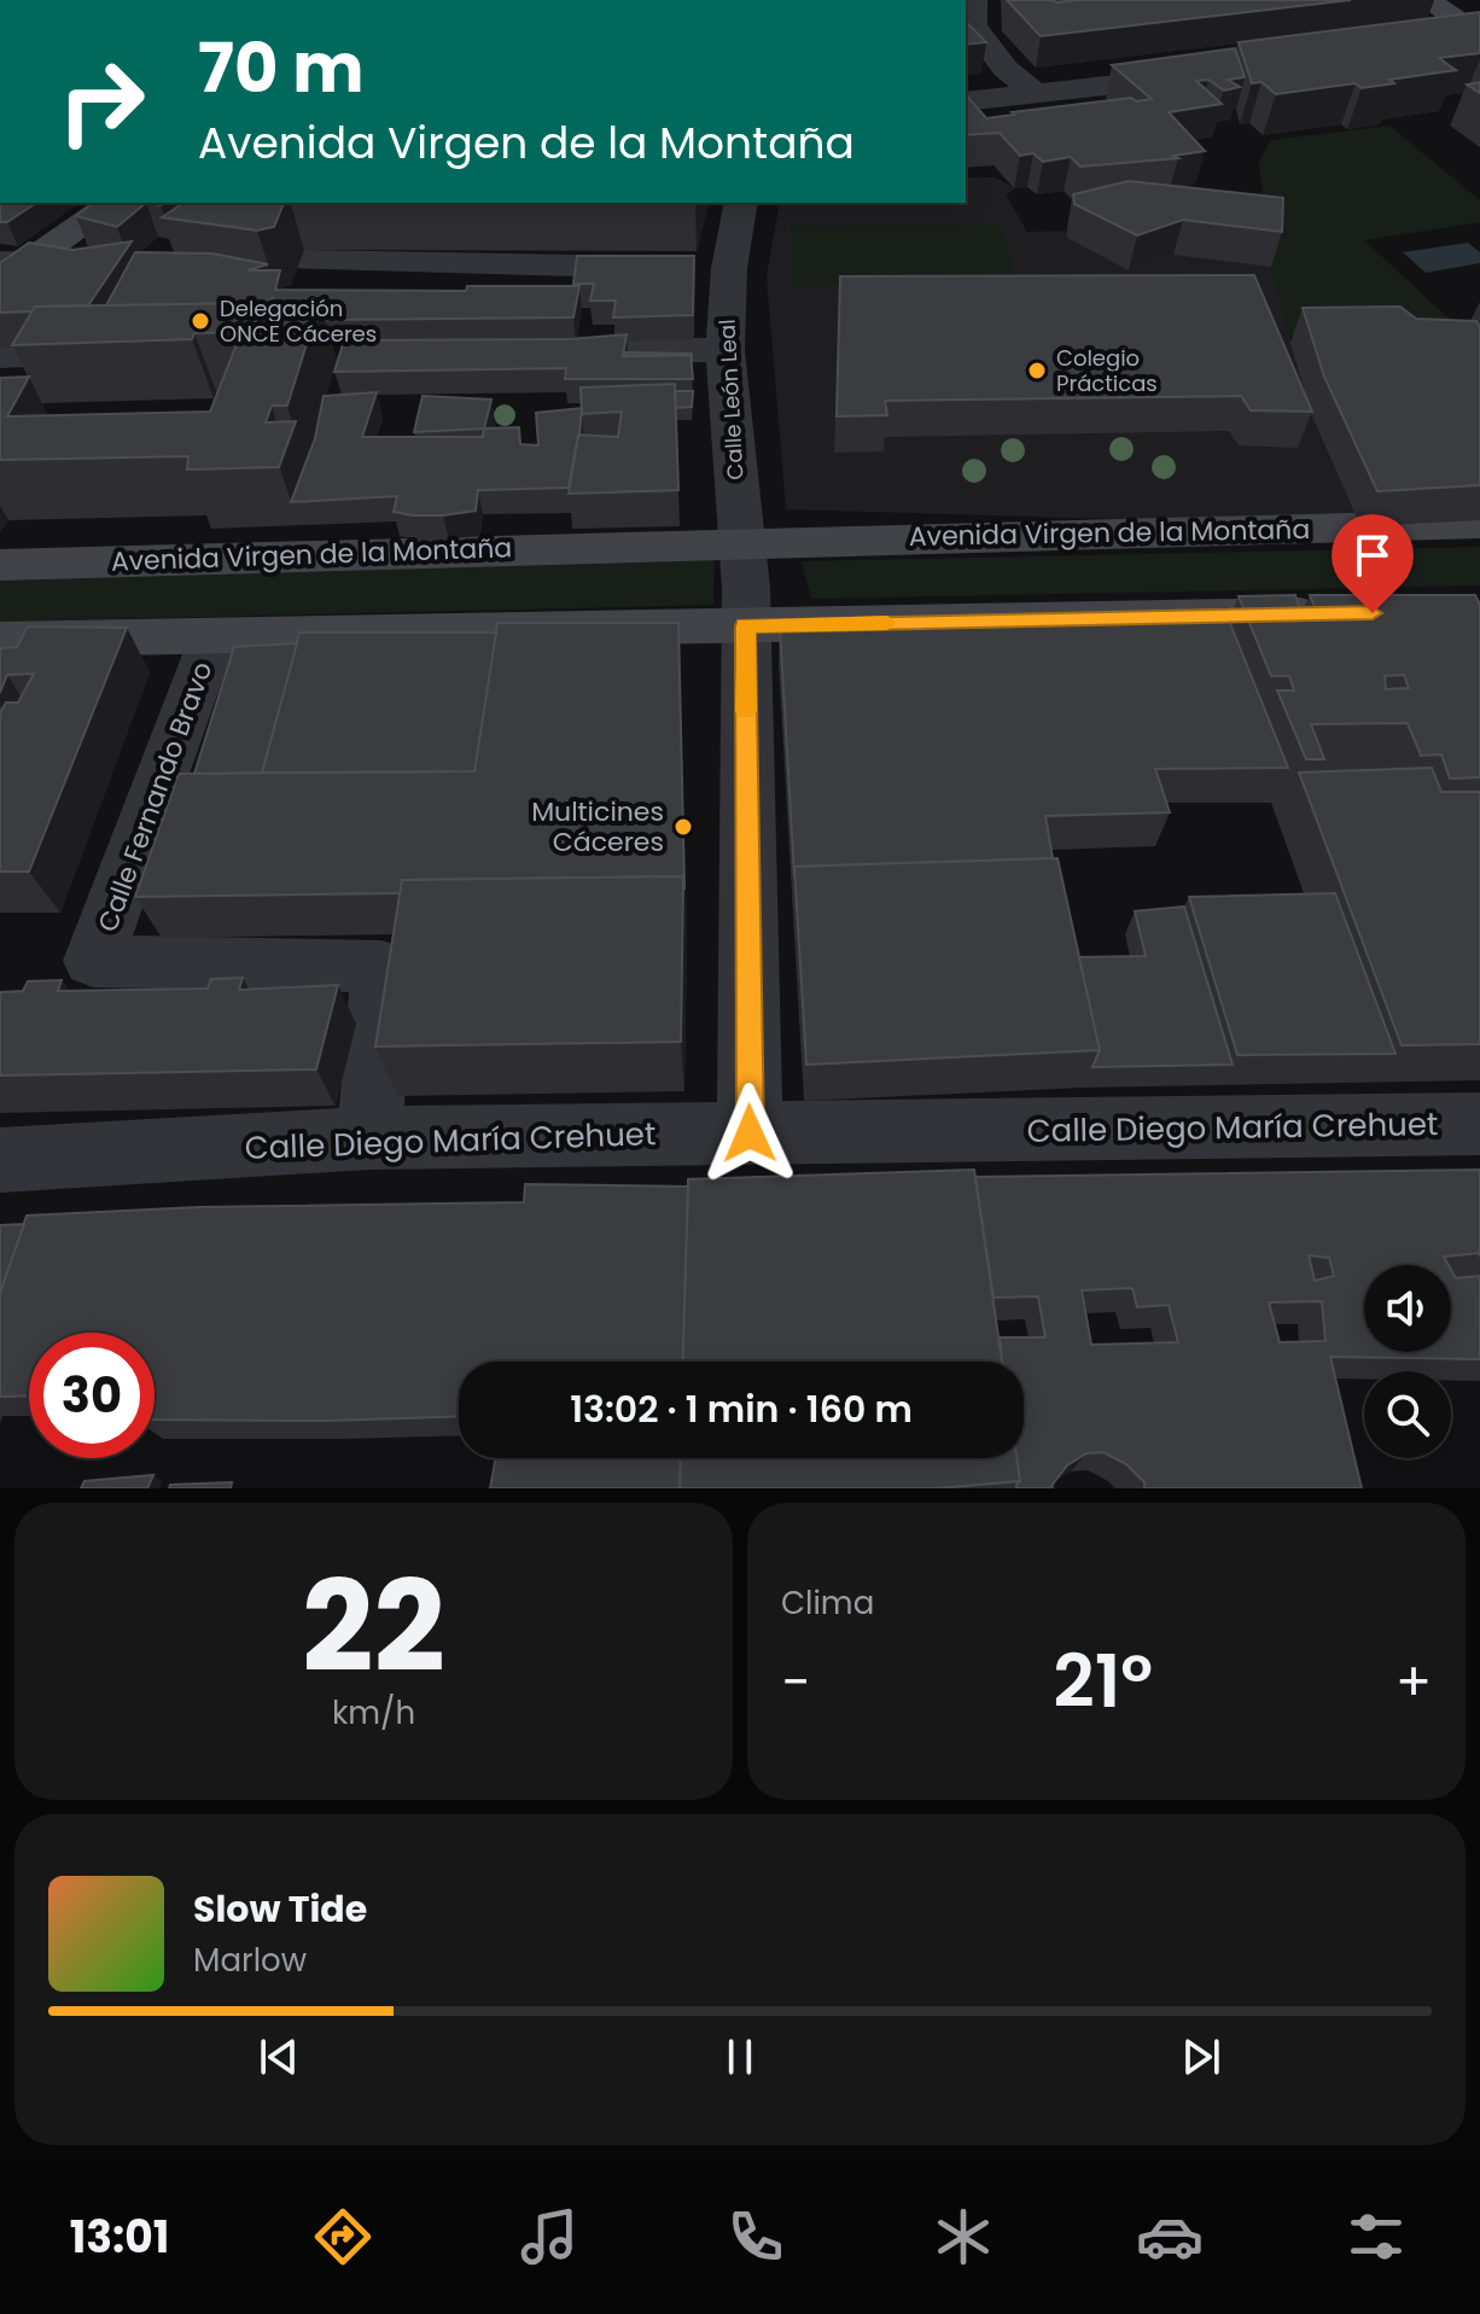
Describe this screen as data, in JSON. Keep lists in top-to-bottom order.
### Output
{
  "streets": {
    "main road": ["Avenida Virgen de la Montaña"],
    "street": ["Calle León Leal", "Calle Fernando Bravo", "Calle Diego María Crehuet"]
  },
  "crossings": [
    ["Calle León Leal", "Avenida Virgen de la Montaña"],
    ["Calle Fernando Bravo", "Calle Diego María Crehuet"]
  ],
  "places": ["Delegación ONCE Cáceres", "Colegio Prácticas", "Multicines Cáceres"],
  "page": {
    "turn": ["70 m", "Avenida Virgen de la Montaña"],
    "limit": "30",
    "trip": "13:02 · 1 min · 160 m",
    "tile": [
      ["22", "km/h"],
      "Clima"
    ],
    "heat": ["−", "21°", "+"],
    "song": ["Slow Tide", "Marlow"],
    "tabs": "13:01"
  }
}
